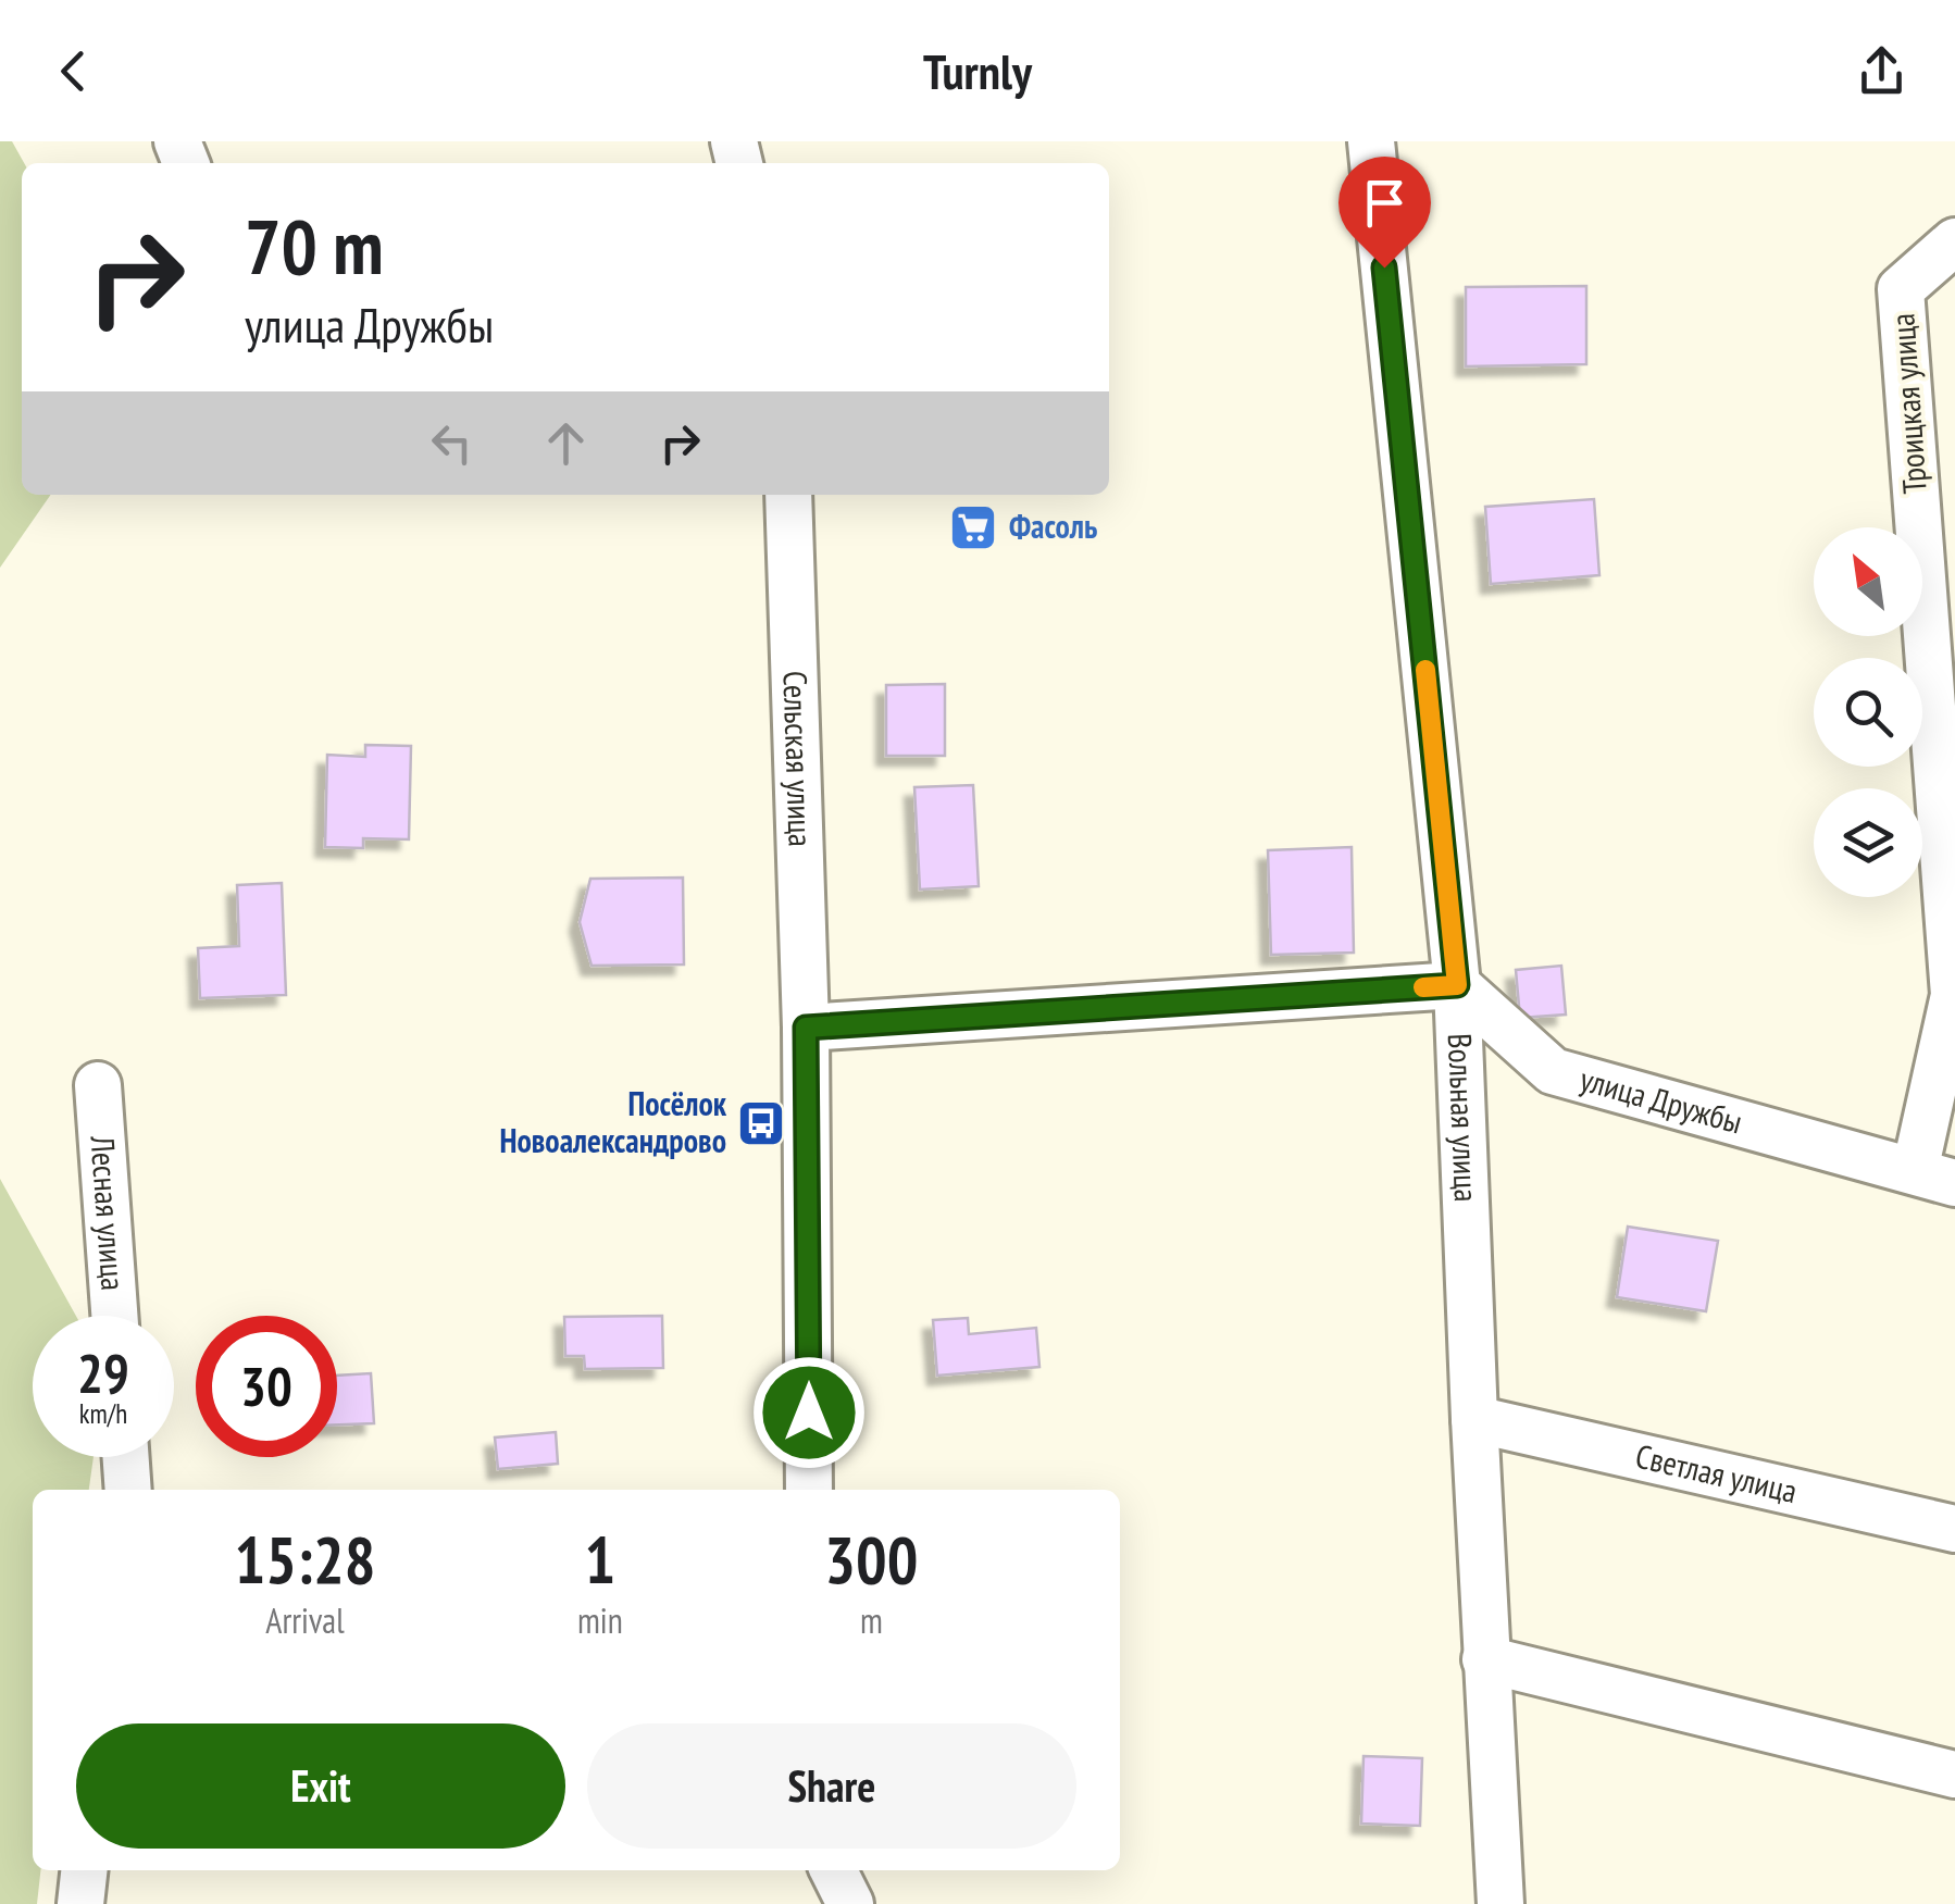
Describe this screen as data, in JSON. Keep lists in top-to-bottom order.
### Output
{
  "streets": {
    "street": [
      "Троицкая улица",
      "Сельская улица",
      "улица Дружбы",
      "Вольная улица",
      "Лесная улица",
      "Светлая улица"
    ]
  },
  "crossings": [
    ["Троицкая улица", "улица Дружбы"],
    ["улица Дружбы", "Вольная улица"],
    ["Вольная улица", "Светлая улица"]
  ],
  "places": {
    "supermarket": ["Фасоль"],
    "bus stop": ["Посёлок Новоалександрово"]
  },
  "north": "top left",
  "page": {
    "header": "Turnly",
    "turn": ["70 m", "улица Дружбы"],
    "speed": "29 km/h",
    "limit": "30",
    "eta": [
      "15:28",
      "Arrival",
      "1",
      "min",
      "300",
      "m"
    ],
    "buttons": ["Exit", "Share"]
  }
}
